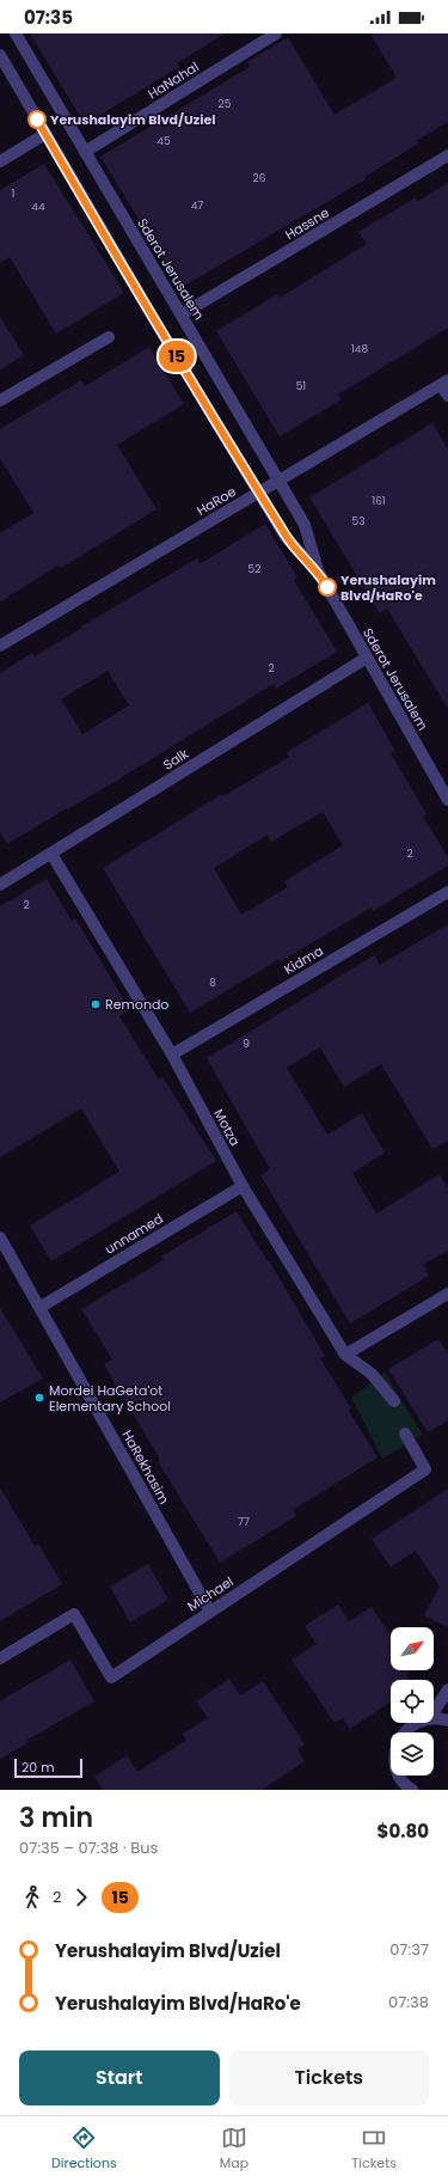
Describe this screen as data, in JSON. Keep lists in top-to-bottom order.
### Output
{
  "streets": {
    "street": [
      "HaNahal",
      "Hassne",
      "Sderot Jerusalem",
      "HaRoe",
      "Salk",
      "Kidma",
      "Motza",
      "unnamed",
      "HaRekhasim",
      "Michael"
    ]
  },
  "crossings": [
    ["HaNahal", "Sderot Jerusalem"],
    ["Hassne", "Sderot Jerusalem"],
    ["Sderot Jerusalem", "HaRoe"],
    ["Sderot Jerusalem", "Salk"],
    ["Salk", "Motza"],
    ["Kidma", "Motza"],
    ["Motza", "unnamed"],
    ["unnamed", "HaRekhasim"],
    ["HaRekhasim", "Michael"]
  ],
  "places": [
    "Yerushalayim Blvd/Uziel",
    "Yerushalayim Blvd/HaRo'e",
    "Remondo",
    "Mordei HaGeta'ot Elementary School"
  ],
  "lines": ["bus line 15"],
  "house_numbers": [
    "25",
    "45",
    "26",
    "1",
    "47",
    "44",
    "148",
    "51",
    "161",
    "53",
    "52",
    "2",
    "2",
    "2",
    "8",
    "9",
    "77"
  ],
  "scale_bar": "20 m",
  "north": "top right",
  "page": {
    "status": "07:35",
    "on_map": "15",
    "scale": "20 m",
    "heading": ["3 min", "07:35 – 07:38 · Bus", "$0.80"],
    "legs": ["2", "15"],
    "list": [
      {
        "name": "Yerushalayim Blvd/Uziel",
        "value": "07:37"
      },
      {
        "name": "Yerushalayim Blvd/HaRo'e",
        "value": "07:38"
      }
    ],
    "buttons": ["Start", "Tickets"],
    "tabs": ["Directions", "Map", "Tickets"]
  }
}
